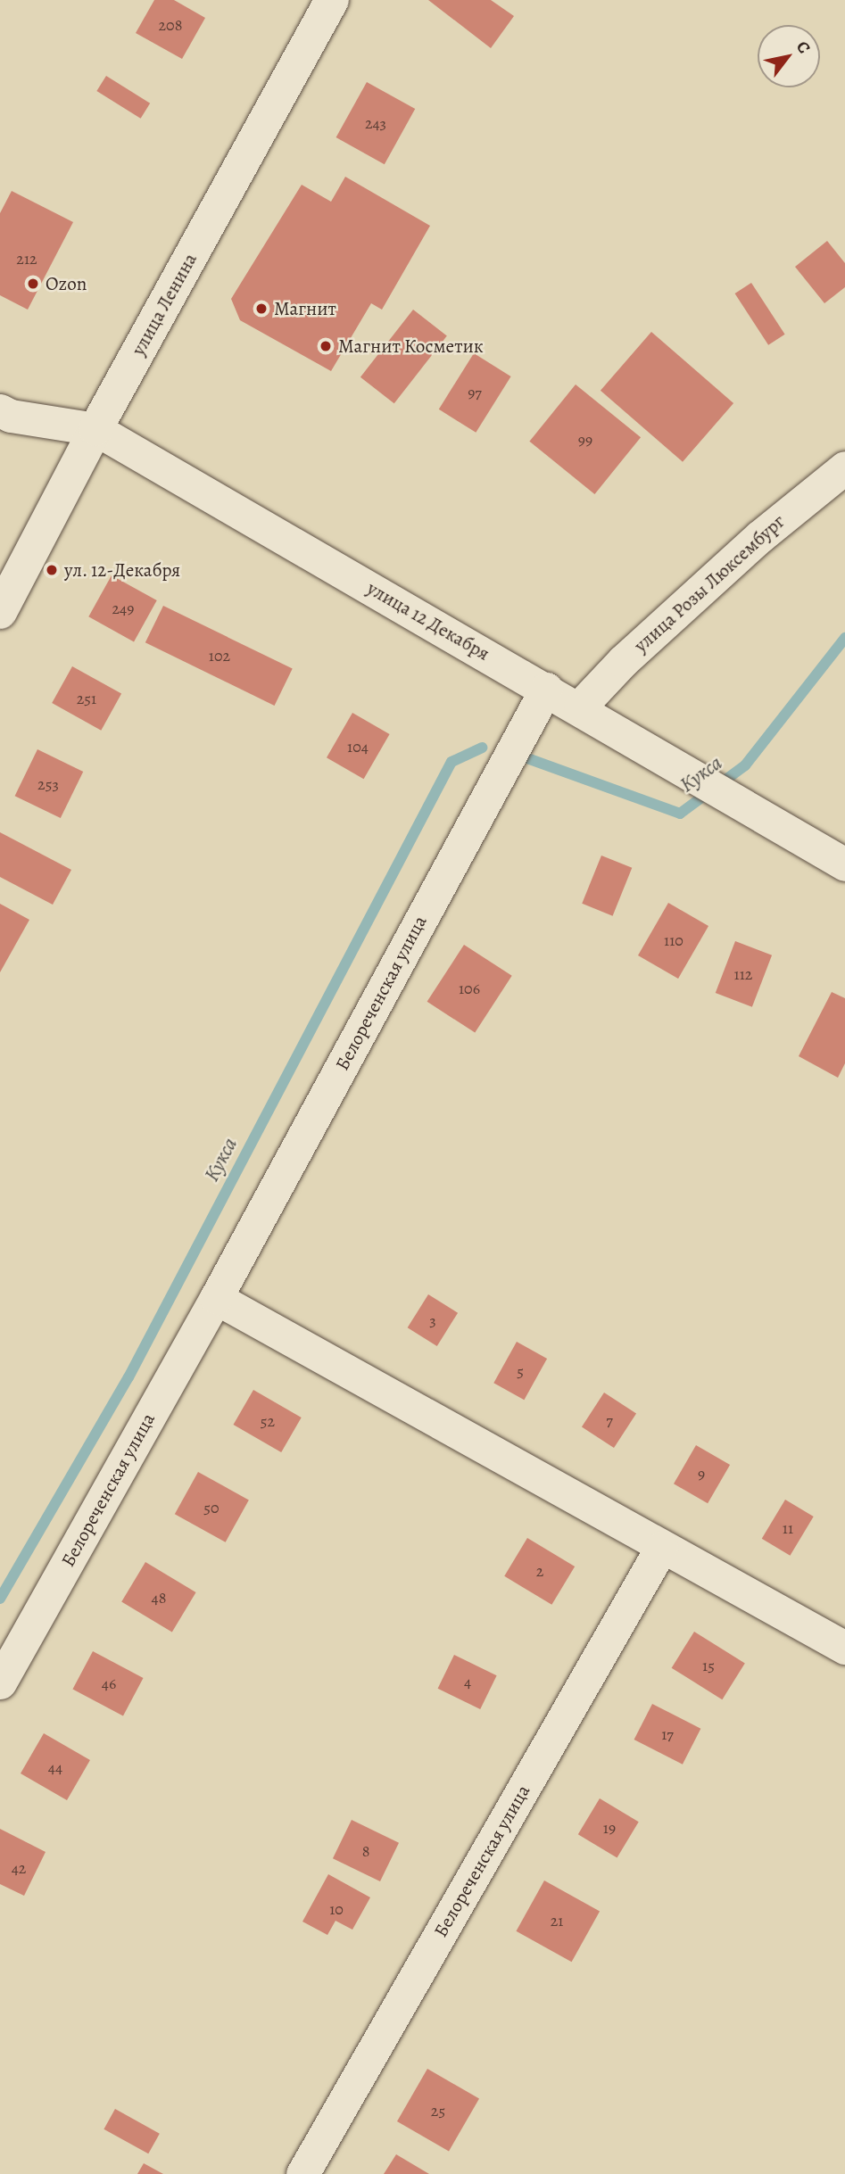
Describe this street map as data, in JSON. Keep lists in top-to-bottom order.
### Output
{
  "streets": {
    "street": [
      "улица Ленина",
      "улица Розы Люксембург",
      "улица 12 Декабря",
      "Белореченская улица"
    ]
  },
  "crossings": [
    ["улица Ленина", "улица 12 Декабря"],
    ["улица Розы Люксембург", "улица 12 Декабря"],
    ["улица 12 Декабря", "Белореченская улица"]
  ],
  "water": ["Кукса"],
  "places": [
    "Ozon",
    "Магнит",
    "Магнит Косметик",
    "ул. 12-Декабря"
  ],
  "house_numbers": [
    "208",
    "243",
    "212",
    "97",
    "99",
    "249",
    "102",
    "251",
    "104",
    "253",
    "110",
    "112",
    "106",
    "3",
    "5",
    "7",
    "52",
    "9",
    "50",
    "11",
    "2",
    "48",
    "15",
    "4",
    "46",
    "17",
    "44",
    "19",
    "8",
    "42",
    "10",
    "21",
    "25"
  ],
  "north": "top right"
}
